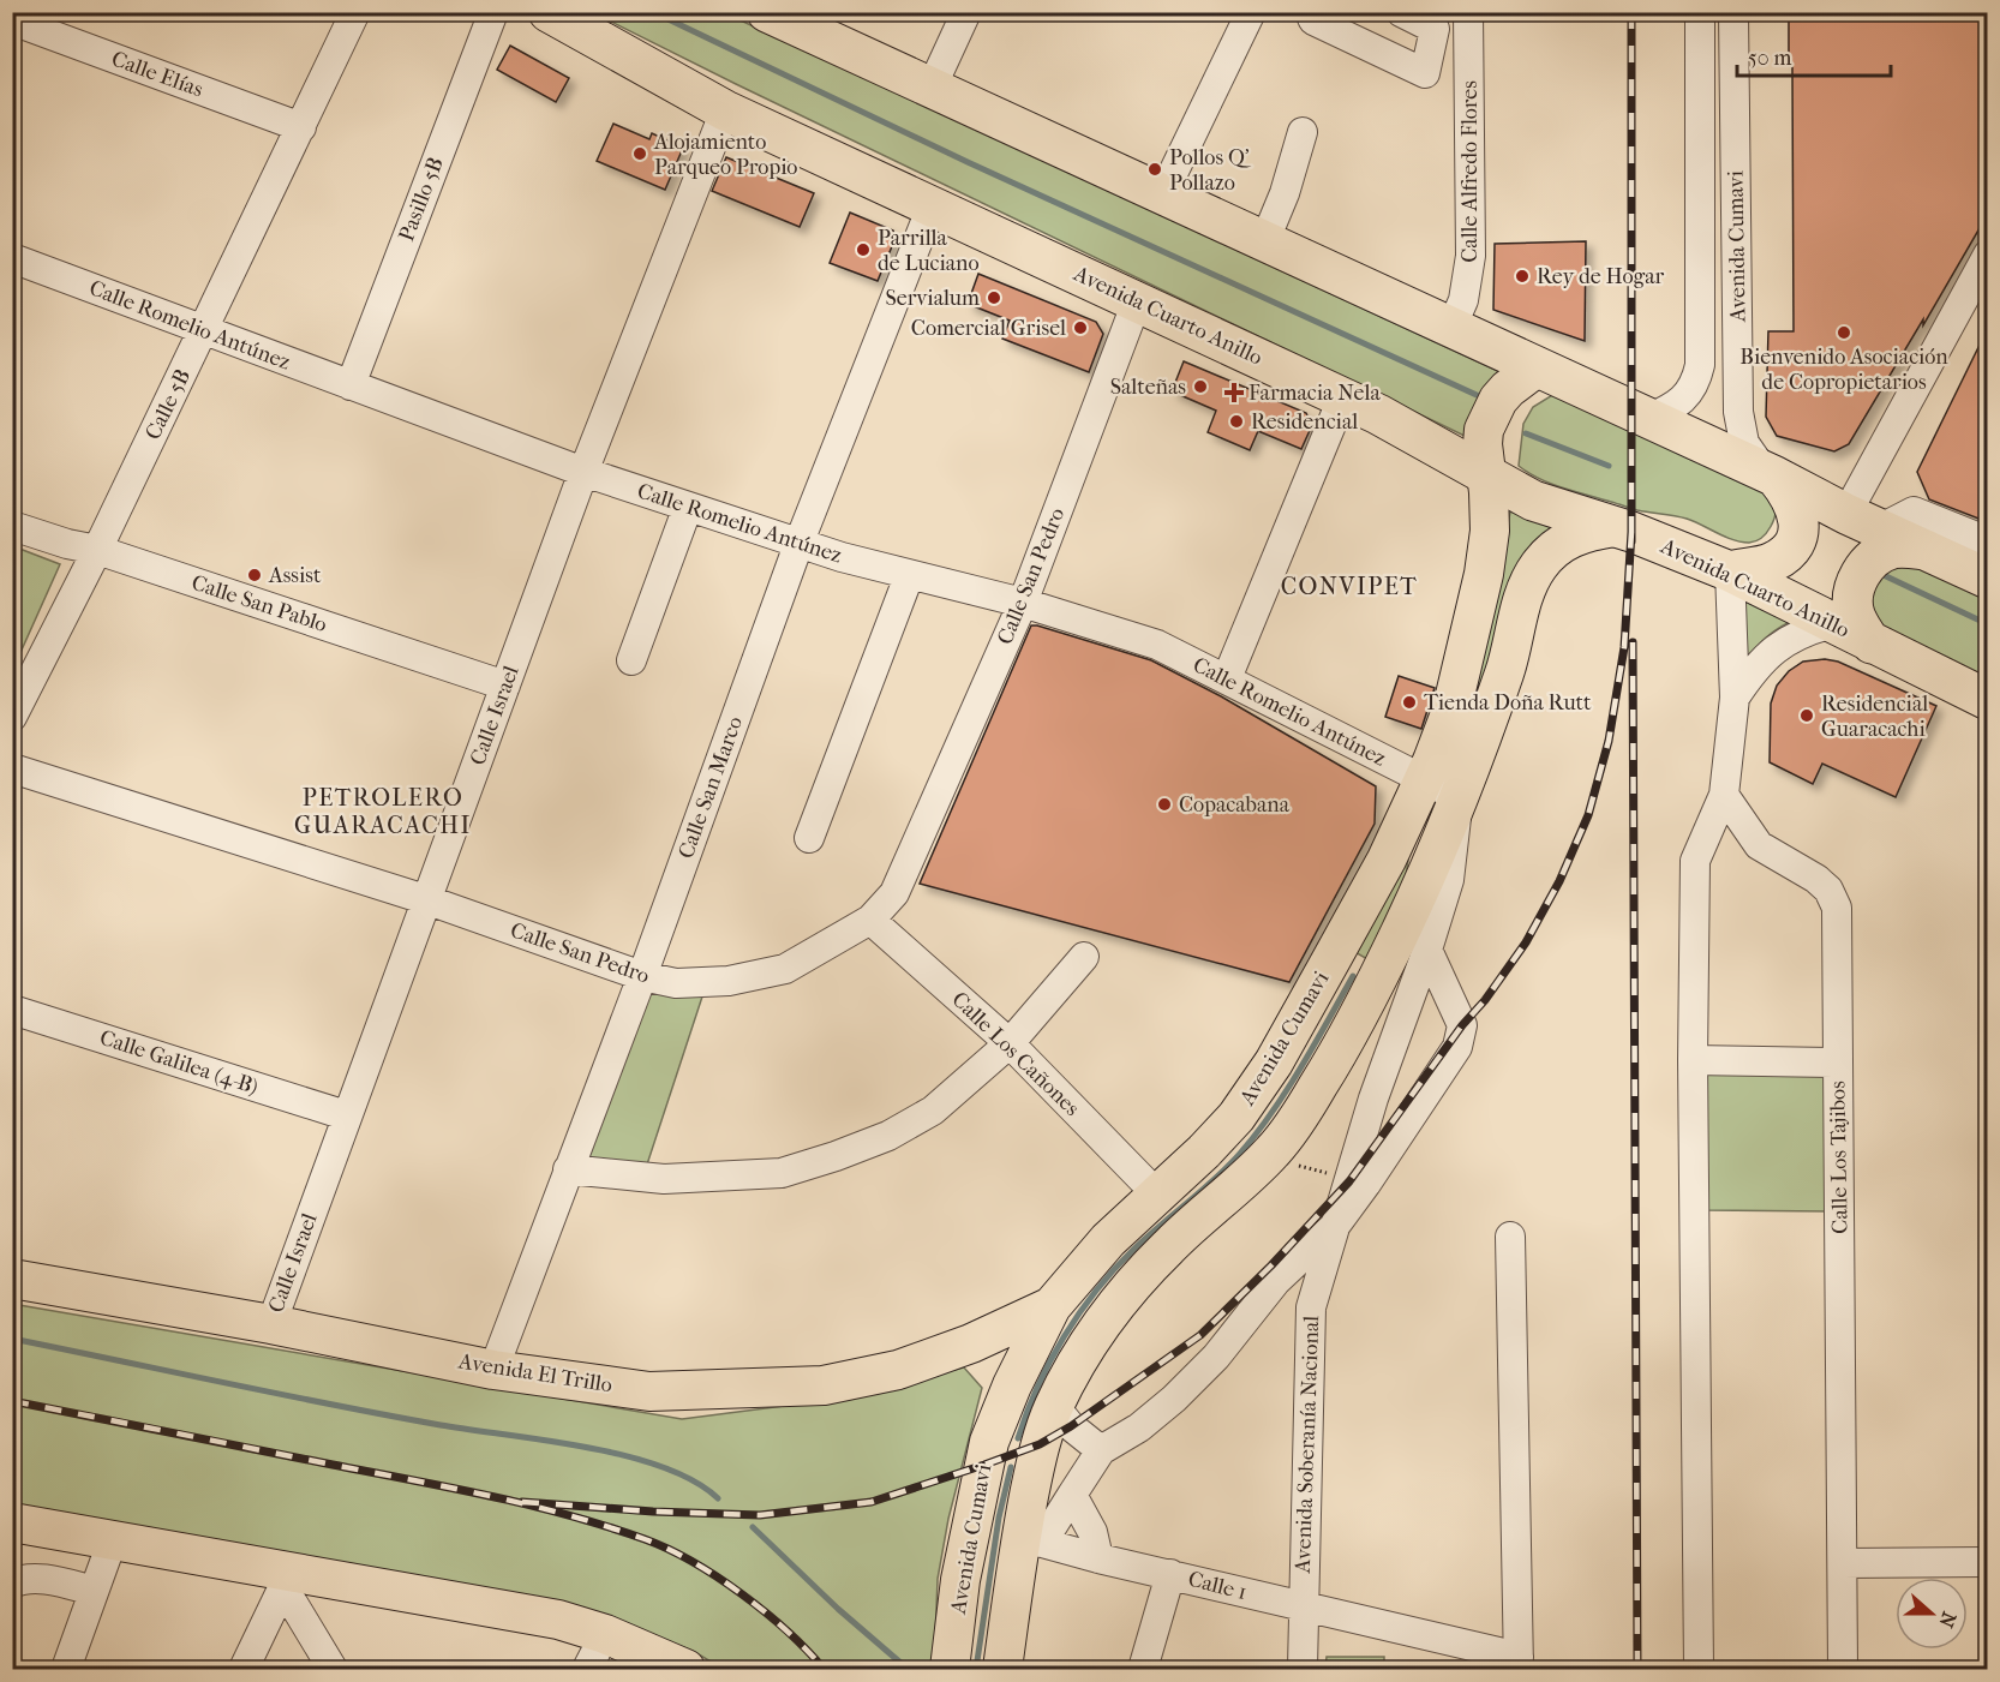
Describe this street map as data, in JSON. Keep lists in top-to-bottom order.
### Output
{
  "streets": {
    "highway": ["Avenida Cuarto Anillo"],
    "main road": ["Avenida Cumavi", "Avenida El Trillo"],
    "street": [
      "Calle Elías",
      "Calle Alfredo Flores",
      "Pasillo 5B",
      "Calle Romelio Antúnez",
      "Calle 5B",
      "Calle San Pedro",
      "Calle San Pablo",
      "Calle Israel",
      "Calle San Marco",
      "Calle Los Cañones",
      "Calle Galilea (4-B)",
      "Calle Los Tajibos",
      "Avenida Soberanía Nacional",
      "Calle 1"
    ]
  },
  "crossings": [
    ["Calle Elías", "Calle 5B"],
    ["Pasillo 5B", "Calle Romelio Antúnez"],
    ["Avenida Cumavi", "Avenida Cuarto Anillo"],
    ["Avenida Cumavi", "Calle Romelio Antúnez"],
    ["Avenida Cumavi", "Calle Los Cañones"],
    ["Avenida Cumavi", "Avenida El Trillo"],
    ["Avenida Cuarto Anillo", "Calle San Pedro"],
    ["Avenida Cuarto Anillo", "Calle Israel"],
    ["Avenida Cuarto Anillo", "Calle San Marco"],
    ["Calle Romelio Antúnez", "Calle 5B"],
    ["Calle Romelio Antúnez", "Calle San Pedro"],
    ["Calle Romelio Antúnez", "Calle Israel"],
    ["Calle Romelio Antúnez", "Calle San Marco"],
    ["Calle 5B", "Calle San Pablo"],
    ["Calle San Pedro", "Calle Israel"],
    ["Calle San Pedro", "Calle San Marco"],
    ["Calle San Pedro", "Calle Los Cañones"],
    ["Calle San Pablo", "Calle Israel"],
    ["Calle Israel", "Calle Galilea (4-B)"],
    ["Calle Israel", "Avenida El Trillo"],
    ["Calle San Marco", "Avenida El Trillo"],
    ["Avenida Soberanía Nacional", "Calle 1"]
  ],
  "districts": ["CONVIPET", "PETROLERO GUARACACHI"],
  "places": {
    "other": [
      "Alojamiento Parqueo Propio",
      "Pollos Q' Pollazo",
      "Parrilla de Luciano",
      "Rey de Hogar",
      "Servialum",
      "Comercial Grisel",
      "Bienvenido Asociación de Copropietarios",
      "Salteñas",
      "Residencial",
      "Assist",
      "Tienda Doña Rutt",
      "Residencial Guaracachi",
      "Copacabana"
    ],
    "health": ["Farmacia Nela"]
  },
  "scale_bar": "50 m",
  "north": "right"
}
